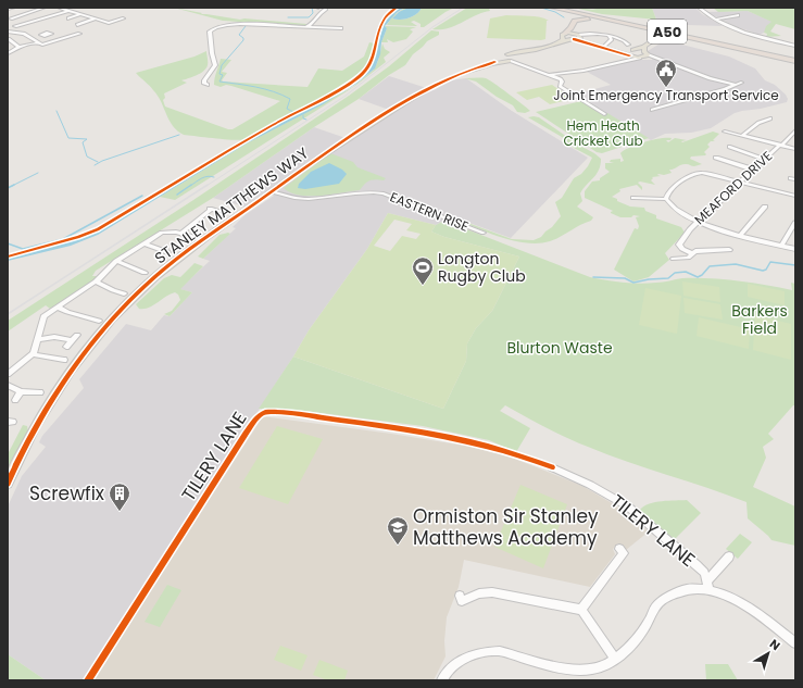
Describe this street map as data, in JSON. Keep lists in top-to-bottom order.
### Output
{
  "streets": {
    "highway": ["A50"],
    "main road": ["STANLEY MATTHEWS WAY"],
    "street": ["MEAFORD DRIVE", "EASTERN RISE", "TILERY LANE"]
  },
  "crossings": [
    ["STANLEY MATTHEWS WAY", "EASTERN RISE"]
  ],
  "parks": ["Hem Heath Cricket Club", "Barkers Field", "Blurton Waste"],
  "places": {
    "public building": ["Joint Emergency Transport Service"],
    "sports": ["Longton Rugby Club"],
    "building": ["Screwfix"],
    "school or university": ["Ormiston Sir Stanley Matthews Academy"]
  },
  "north": "top right"
}
